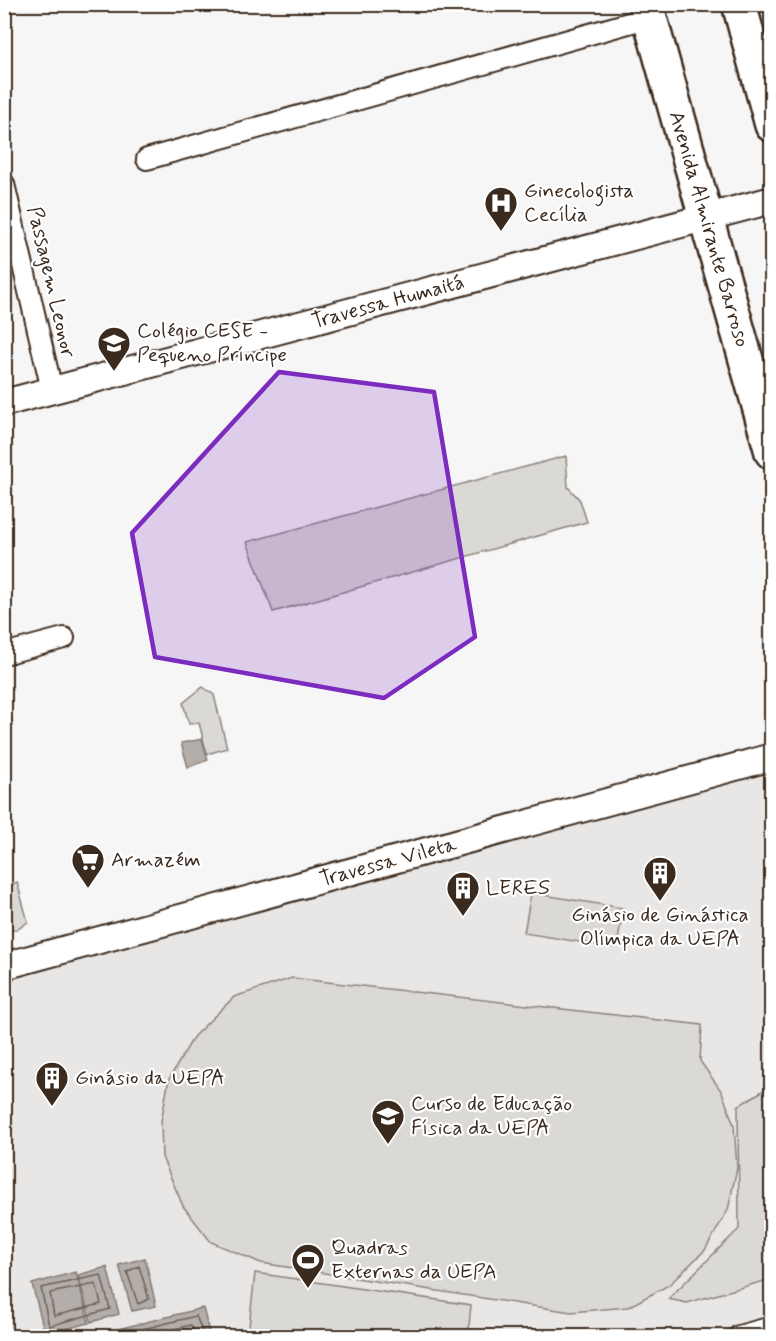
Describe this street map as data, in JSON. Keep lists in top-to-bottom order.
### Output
{
  "streets": {
    "highway": ["Avenida Almirante Barroso"],
    "street": ["Passagem Leonor", "Travessa Humaitá", "Travessa Vileta"]
  },
  "crossings": [
    ["Avenida Almirante Barroso", "Travessa Humaitá"],
    ["Passagem Leonor", "Travessa Humaitá"]
  ],
  "places": {
    "hospital": ["Ginecologista Cecília"],
    "school or university": ["Colégio CESE - Pequeno Príncipe", "Curso de Educação Física da UEPA"],
    "supermarket": ["Armazém"],
    "building": ["Ginásio de Ginástica Olímpica da UEPA", "LERES", "Ginásio da UEPA"],
    "sports": ["Quadras Externas da UEPA"]
  }
}
